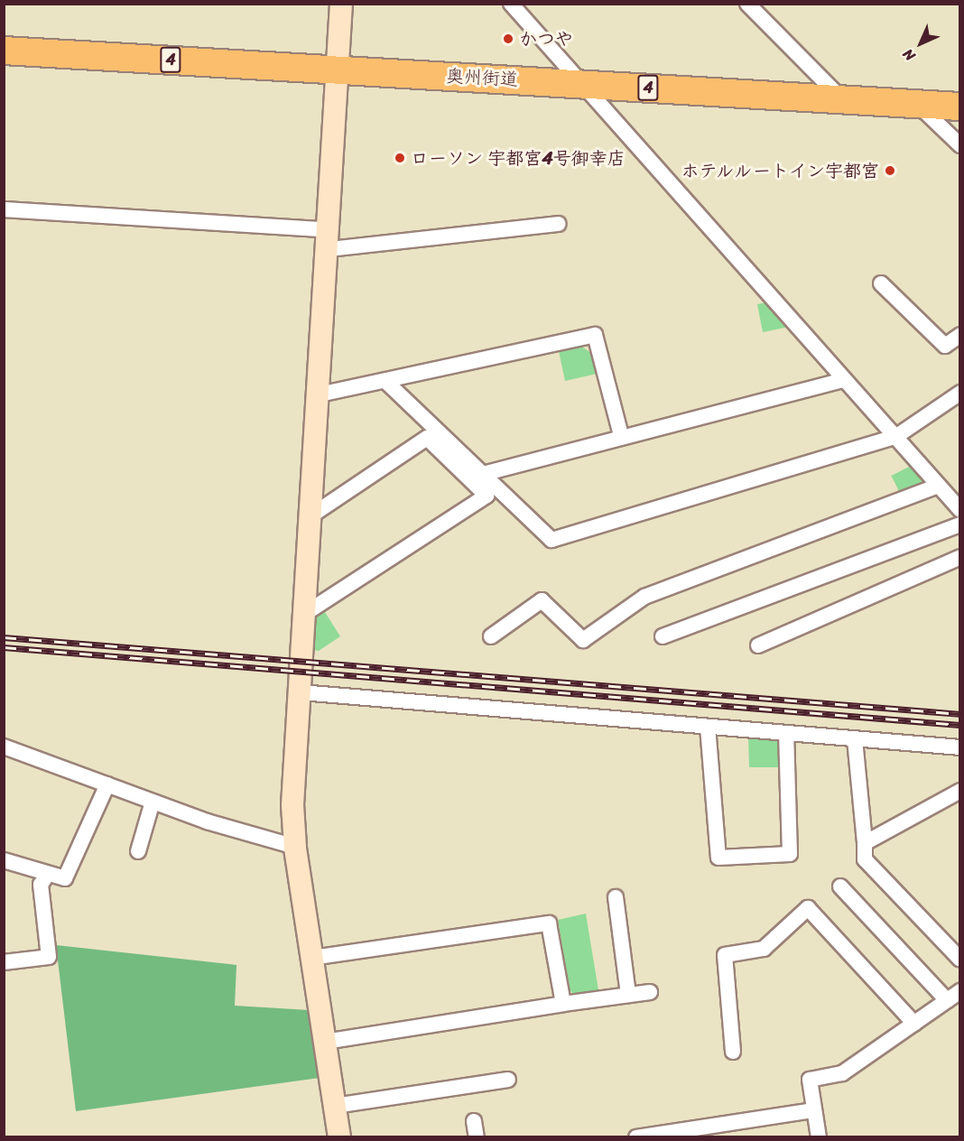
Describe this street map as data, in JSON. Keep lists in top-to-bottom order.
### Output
{
  "streets": {
    "highway": ["4", "奥州街道"]
  },
  "places": ["かつや", "ローソン 宇都宮4号御幸店", "ホテルルートイン宇都宮"],
  "north": "bottom left"
}
